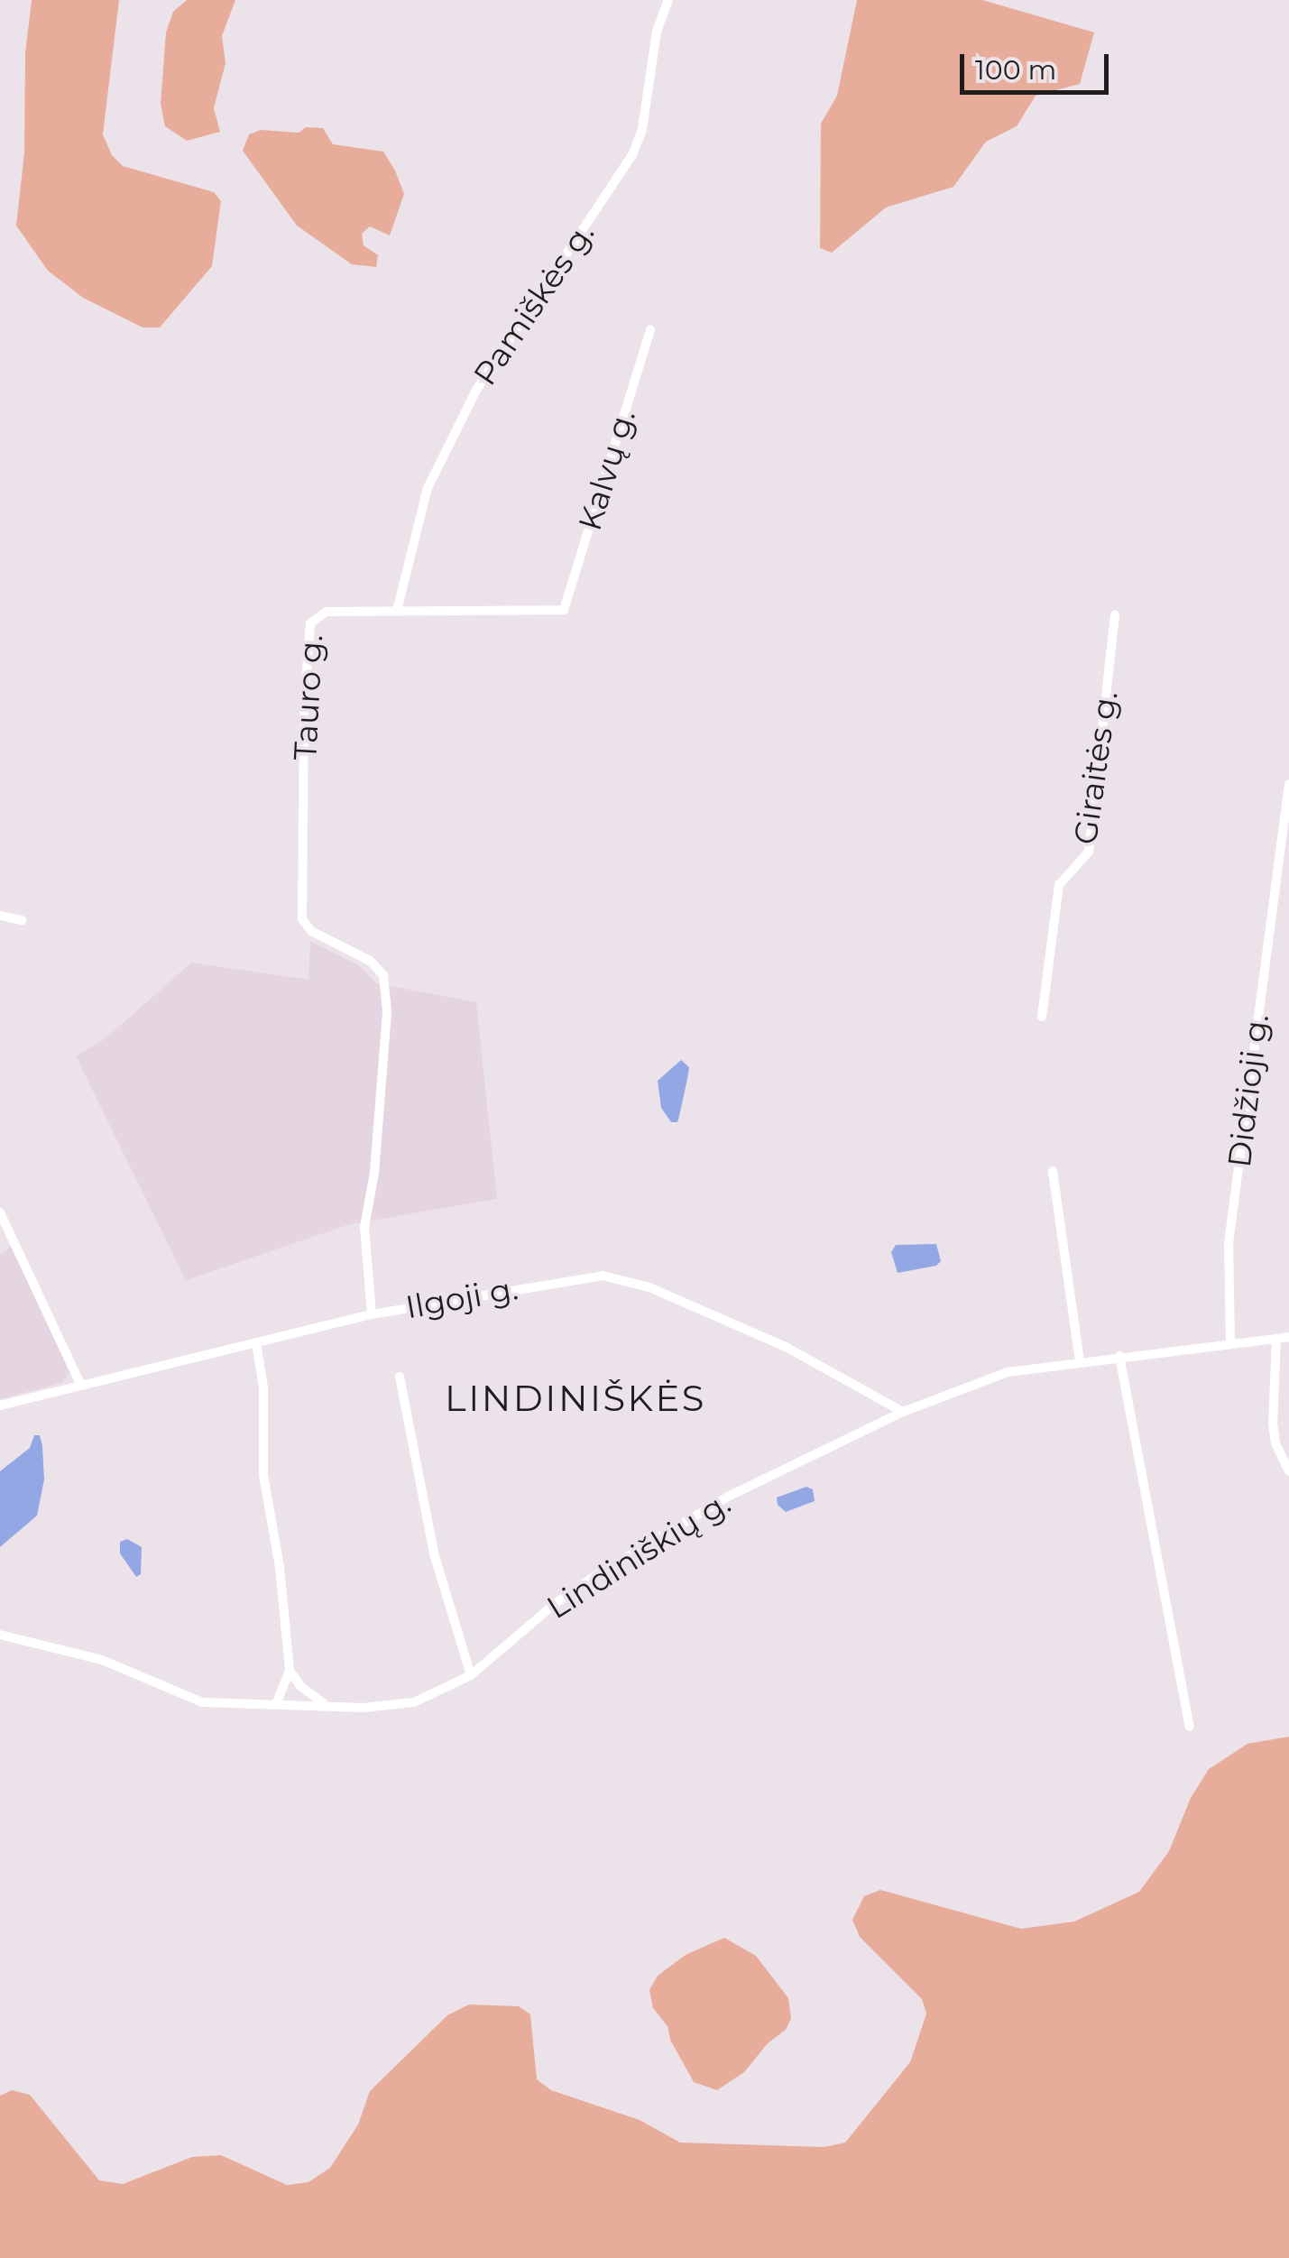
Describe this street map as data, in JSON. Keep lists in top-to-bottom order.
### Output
{
  "streets": {
    "street": [
      "Pamiškės g.",
      "Kalvų g.",
      "Tauro g.",
      "Giraitės g.",
      "Didžioji g.",
      "Ilgoji g.",
      "Lindiniškių g."
    ]
  },
  "crossings": [
    ["Pamiškės g.", "Tauro g."],
    ["Kalvų g.", "Tauro g."],
    ["Tauro g.", "Ilgoji g."],
    ["Didžioji g.", "Lindiniškių g."],
    ["Ilgoji g.", "Lindiniškių g."]
  ],
  "districts": ["LINDINIŠKĖS"],
  "scale_bar": "100 m"
}
